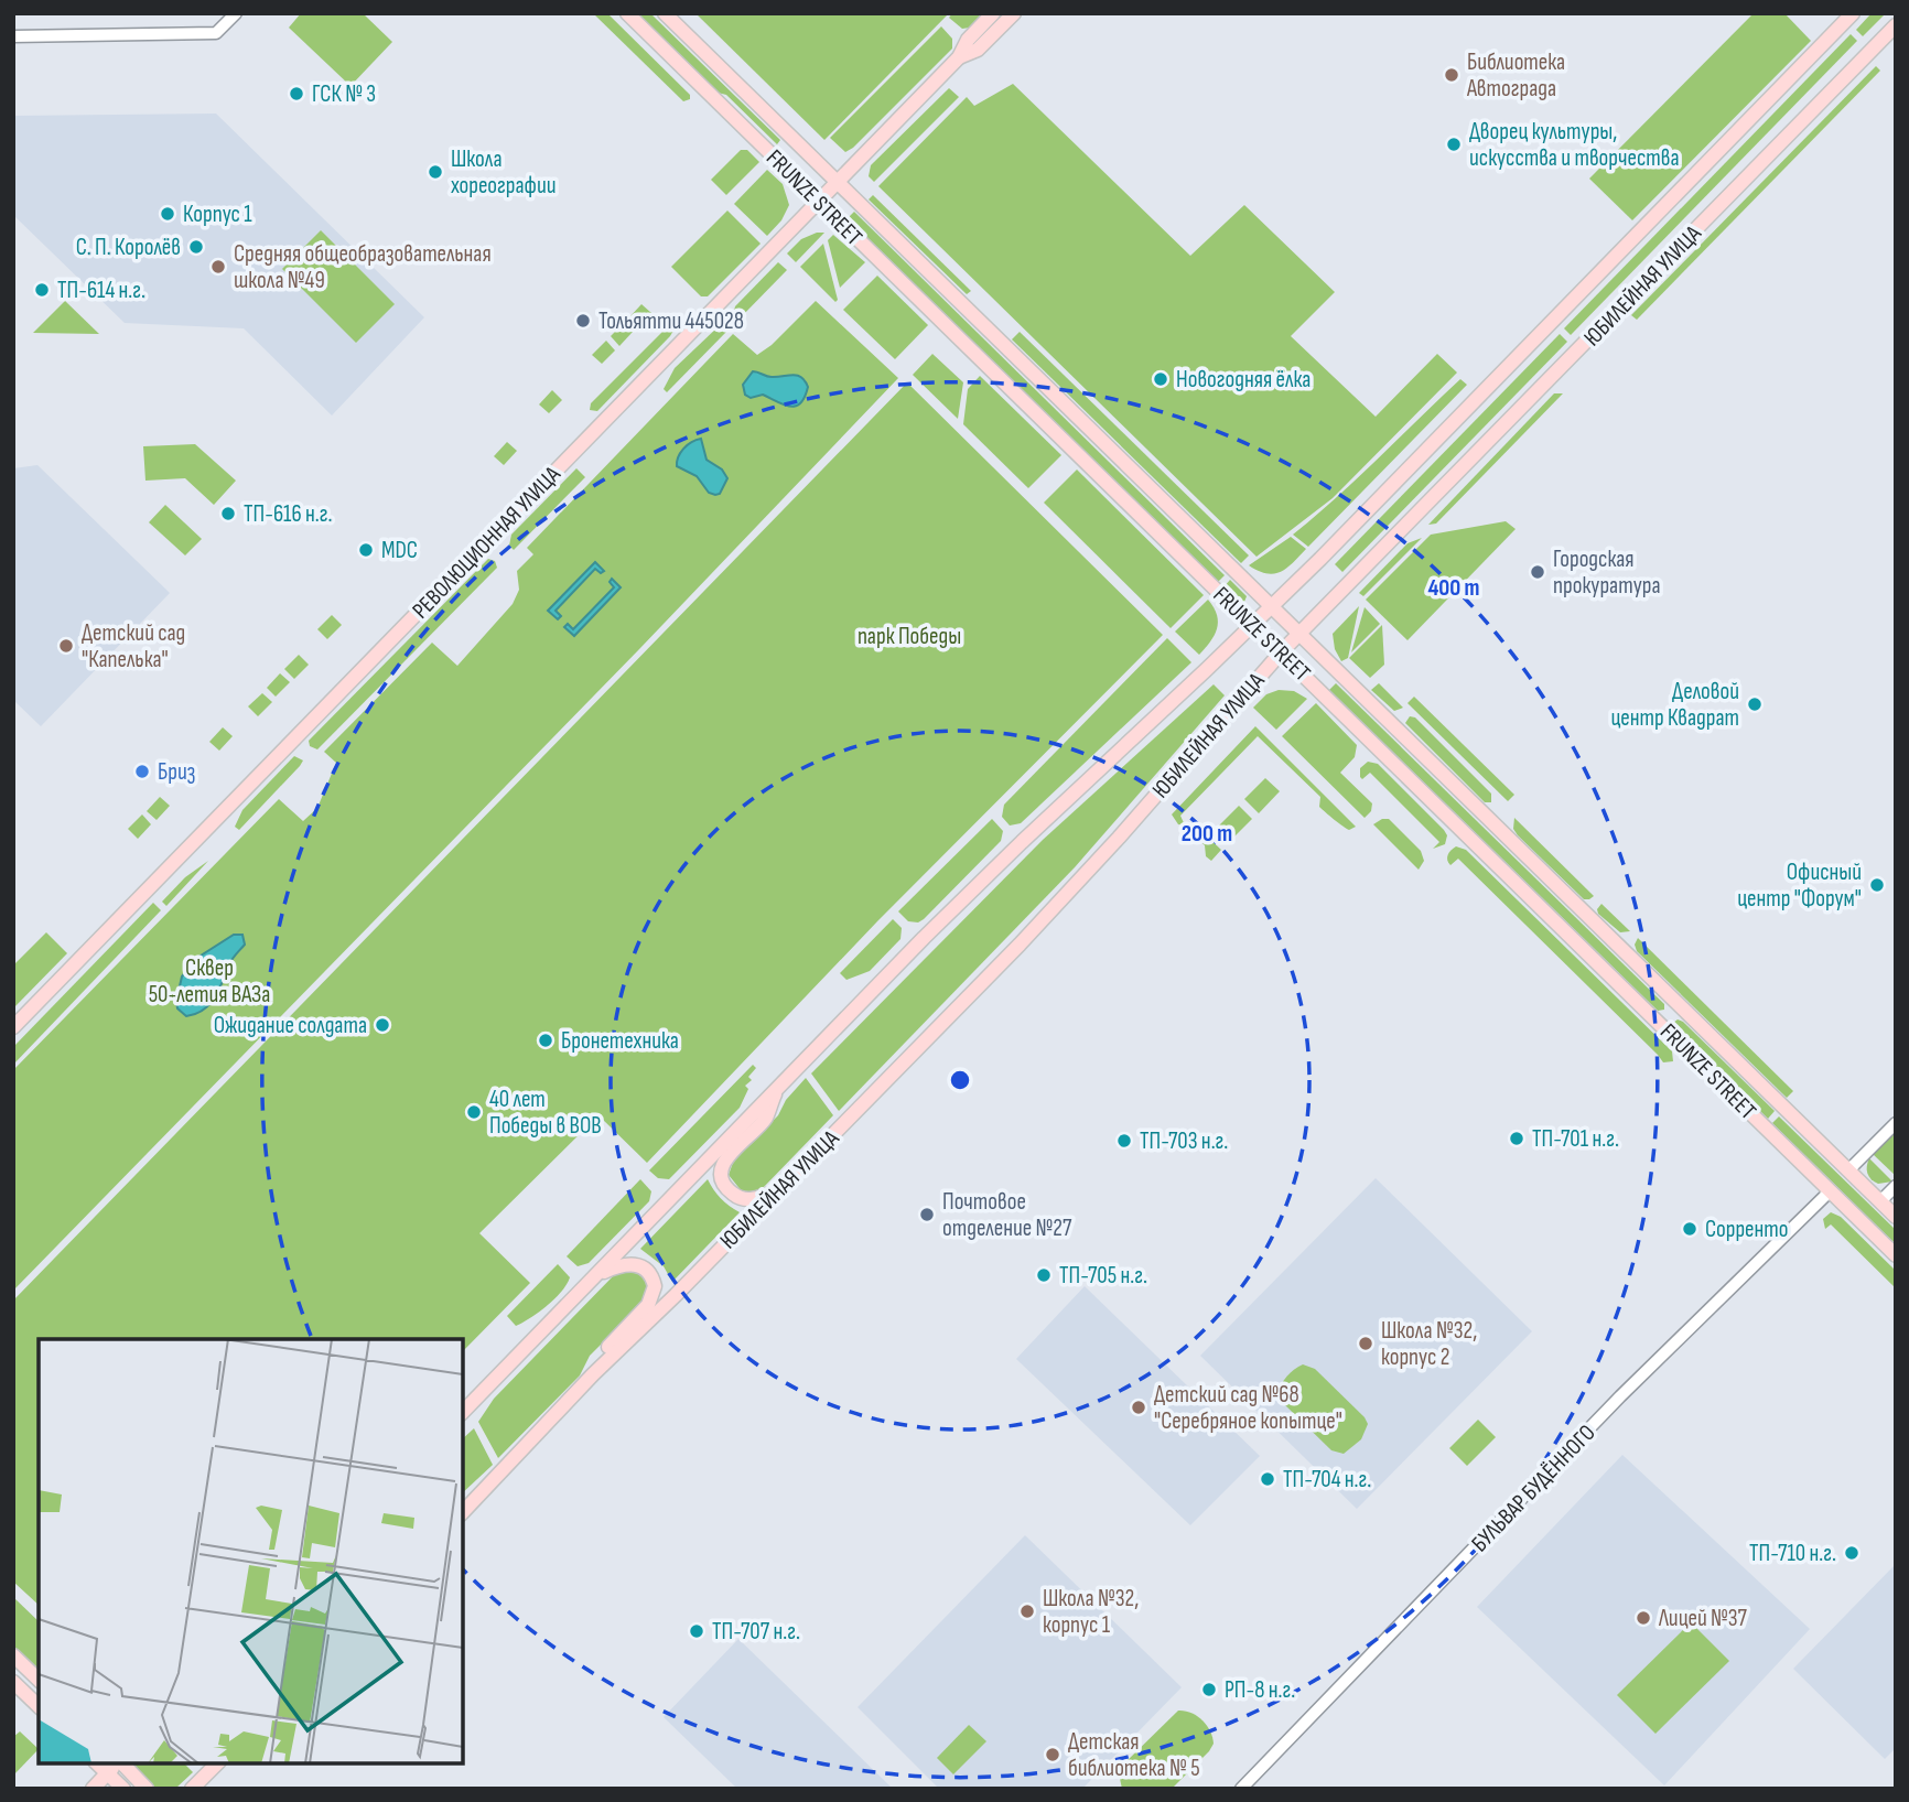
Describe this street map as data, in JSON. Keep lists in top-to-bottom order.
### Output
{
  "streets": {
    "main road": ["FRUNZE STREET", "ЮБИЛЕЙНАЯ УЛИЦА", "РЕВОЛЮЦИОННАЯ УЛИЦА"],
    "street": ["БУЛЬВАР БУДЁННОГО"]
  },
  "crossings": [
    ["FRUNZE STREET", "ЮБИЛЕЙНАЯ УЛИЦА"],
    ["FRUNZE STREET", "РЕВОЛЮЦИОННАЯ УЛИЦА"],
    ["FRUNZE STREET", "БУЛЬВАР БУДЁННОГО"]
  ],
  "parks": ["парк Победы", "Сквер 50-летия ВАЗа"],
  "places": [
    "Библиотека Автограда",
    "ГСК № 3",
    "Дворец культуры, искусства и творчества",
    "Школа хореографии",
    "Корпус 1",
    "С. П. Королёв",
    "Средняя общеобразовательная школа №49",
    "ТП-614 н.г.",
    "Тольятти 445028",
    "Новогодняя ёлка",
    "ТП-616 н.г.",
    "MDC",
    "Городская прокуратура",
    "Детский сад \"Капелька\"",
    "Деловой центр Квадрат",
    "Бриз",
    "Офисный центр \"Форум\"",
    "Ожидание солдата",
    "Бронетехника",
    "40 лет Победы в ВОВ",
    "ТП-701 н.г.",
    "ТП-703 н.г.",
    "Почтовое отделение №27",
    "Сорренто",
    "ТП-705 н.г.",
    "Школа №32, корпус 2",
    "Детский сад №68 \"Серебряное копытце\"",
    "ТП-704 н.г.",
    "ТП-710 н.г.",
    "Школа №32, корпус 1",
    "Лицей №37",
    "ТП-707 н.г.",
    "РП-8 н.г.",
    "Детская библиотека № 5"
  ],
  "rings": ["400 m", "200 m"]
}
